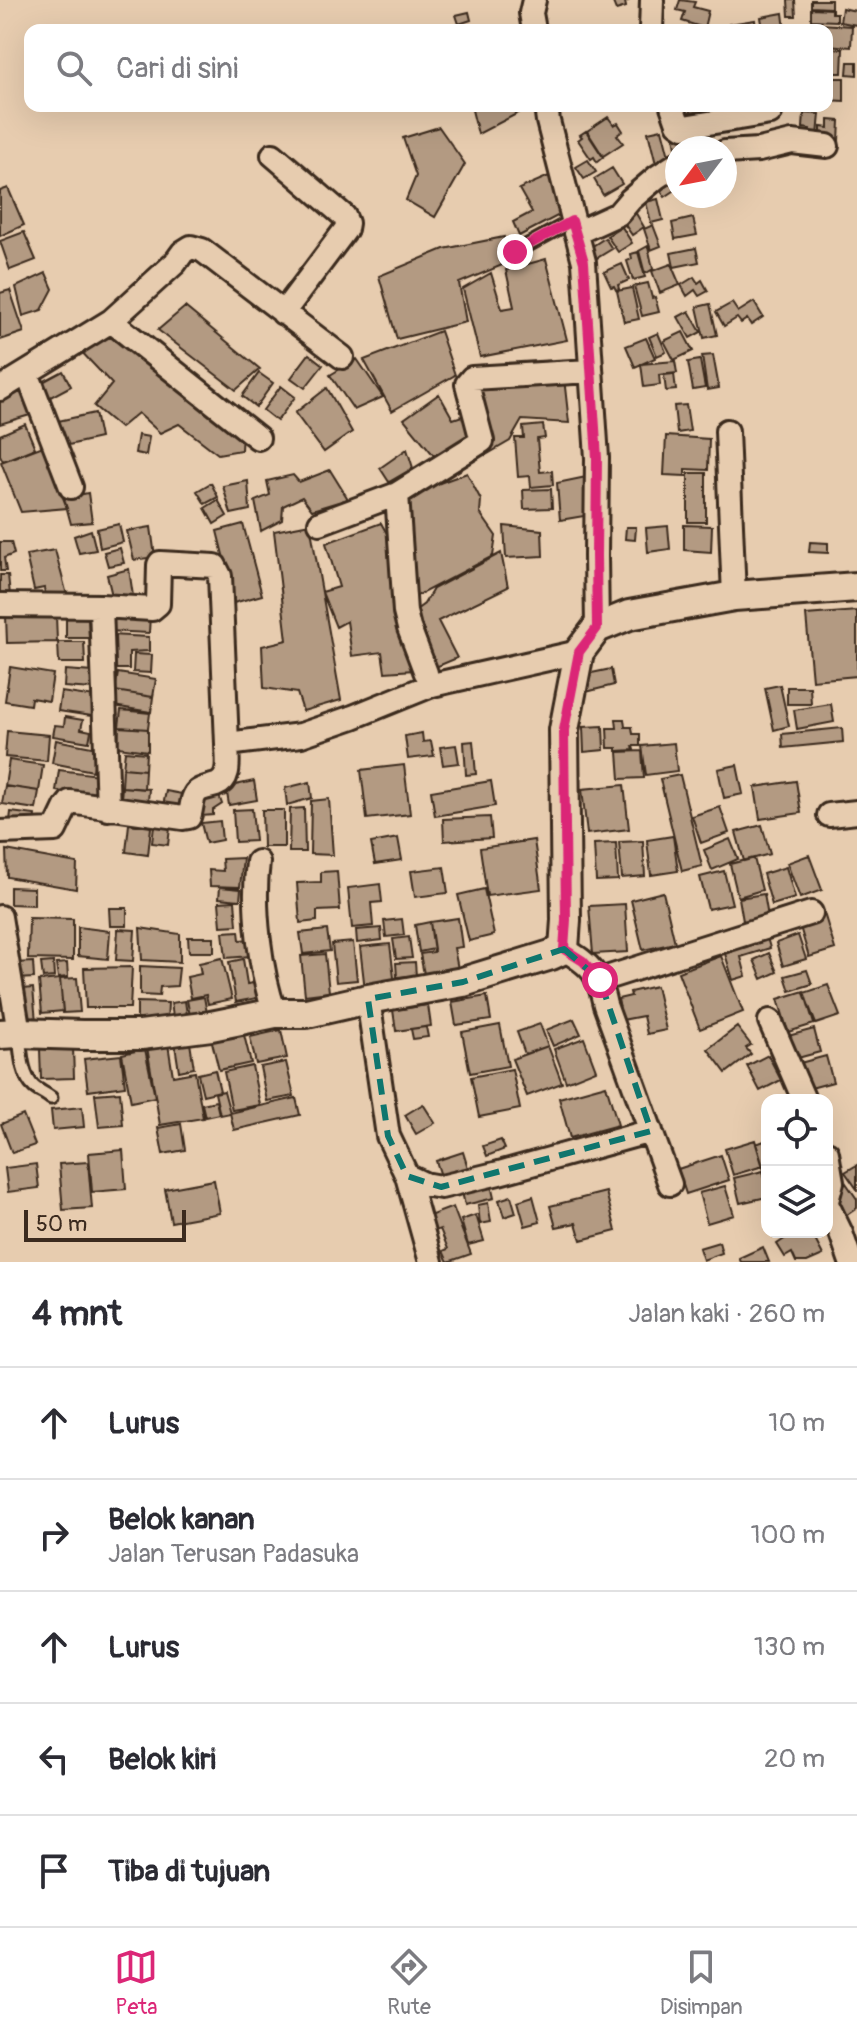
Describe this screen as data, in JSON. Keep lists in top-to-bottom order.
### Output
{
  "scale_bar": "50 m",
  "north": "bottom left",
  "page": {
    "search": "Cari di sini",
    "scale": "50 m",
    "heading": ["4 mnt", "Jalan kaki · 260 m"],
    "list": [
      ["Lurus", "10 m"],
      ["Belok kanan", "Jalan Terusan Padasuka", "100 m"],
      ["Lurus", "130 m"],
      ["Belok kiri", "20 m"],
      "Tiba di tujuan"
    ],
    "nav": ["Peta", "Rute", "Disimpan"]
  }
}
